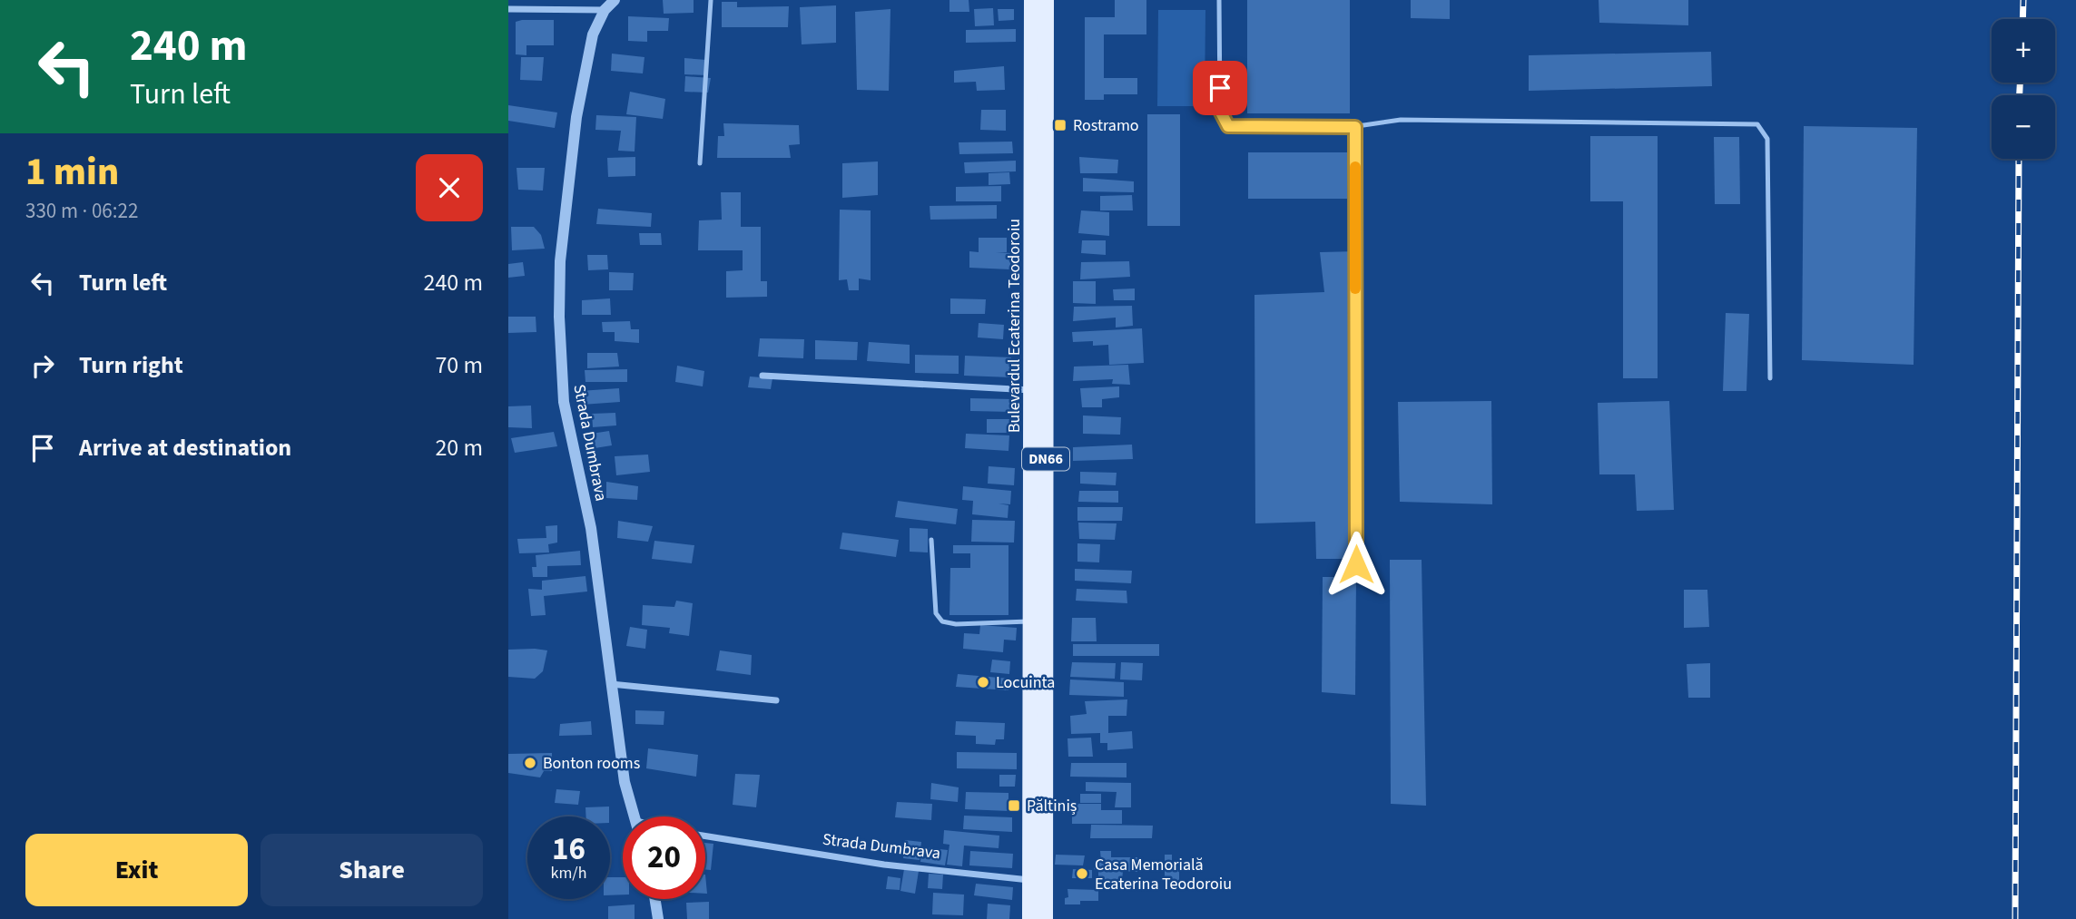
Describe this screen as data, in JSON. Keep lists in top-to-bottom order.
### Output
{
  "streets": {
    "main road": ["Bulevardul Ecaterina Teodoroiu", "DN66"],
    "street": ["Strada Dumbrava"]
  },
  "crossings": [
    ["Bulevardul Ecaterina Teodoroiu", "Strada Dumbrava"]
  ],
  "places": {
    "transit": ["Rostramo", "Păltiniș"],
    "other": ["Locuinta", "Bonton rooms", "Casa Memorială Ecaterina Teodoroiu"]
  },
  "page": {
    "turn": ["240 m", "Turn left"],
    "map_buttons": ["+", "−"],
    "heading": ["1 min", "330 m · 06:22"],
    "list": [
      {
        "name": "Turn left",
        "value": "240 m"
      },
      {
        "name": "Turn right",
        "value": "70 m"
      },
      {
        "name": "Arrive at destination",
        "value": "20 m"
      }
    ],
    "speed": "16 km/h",
    "limit": "20",
    "buttons": ["Exit", "Share"]
  }
}
